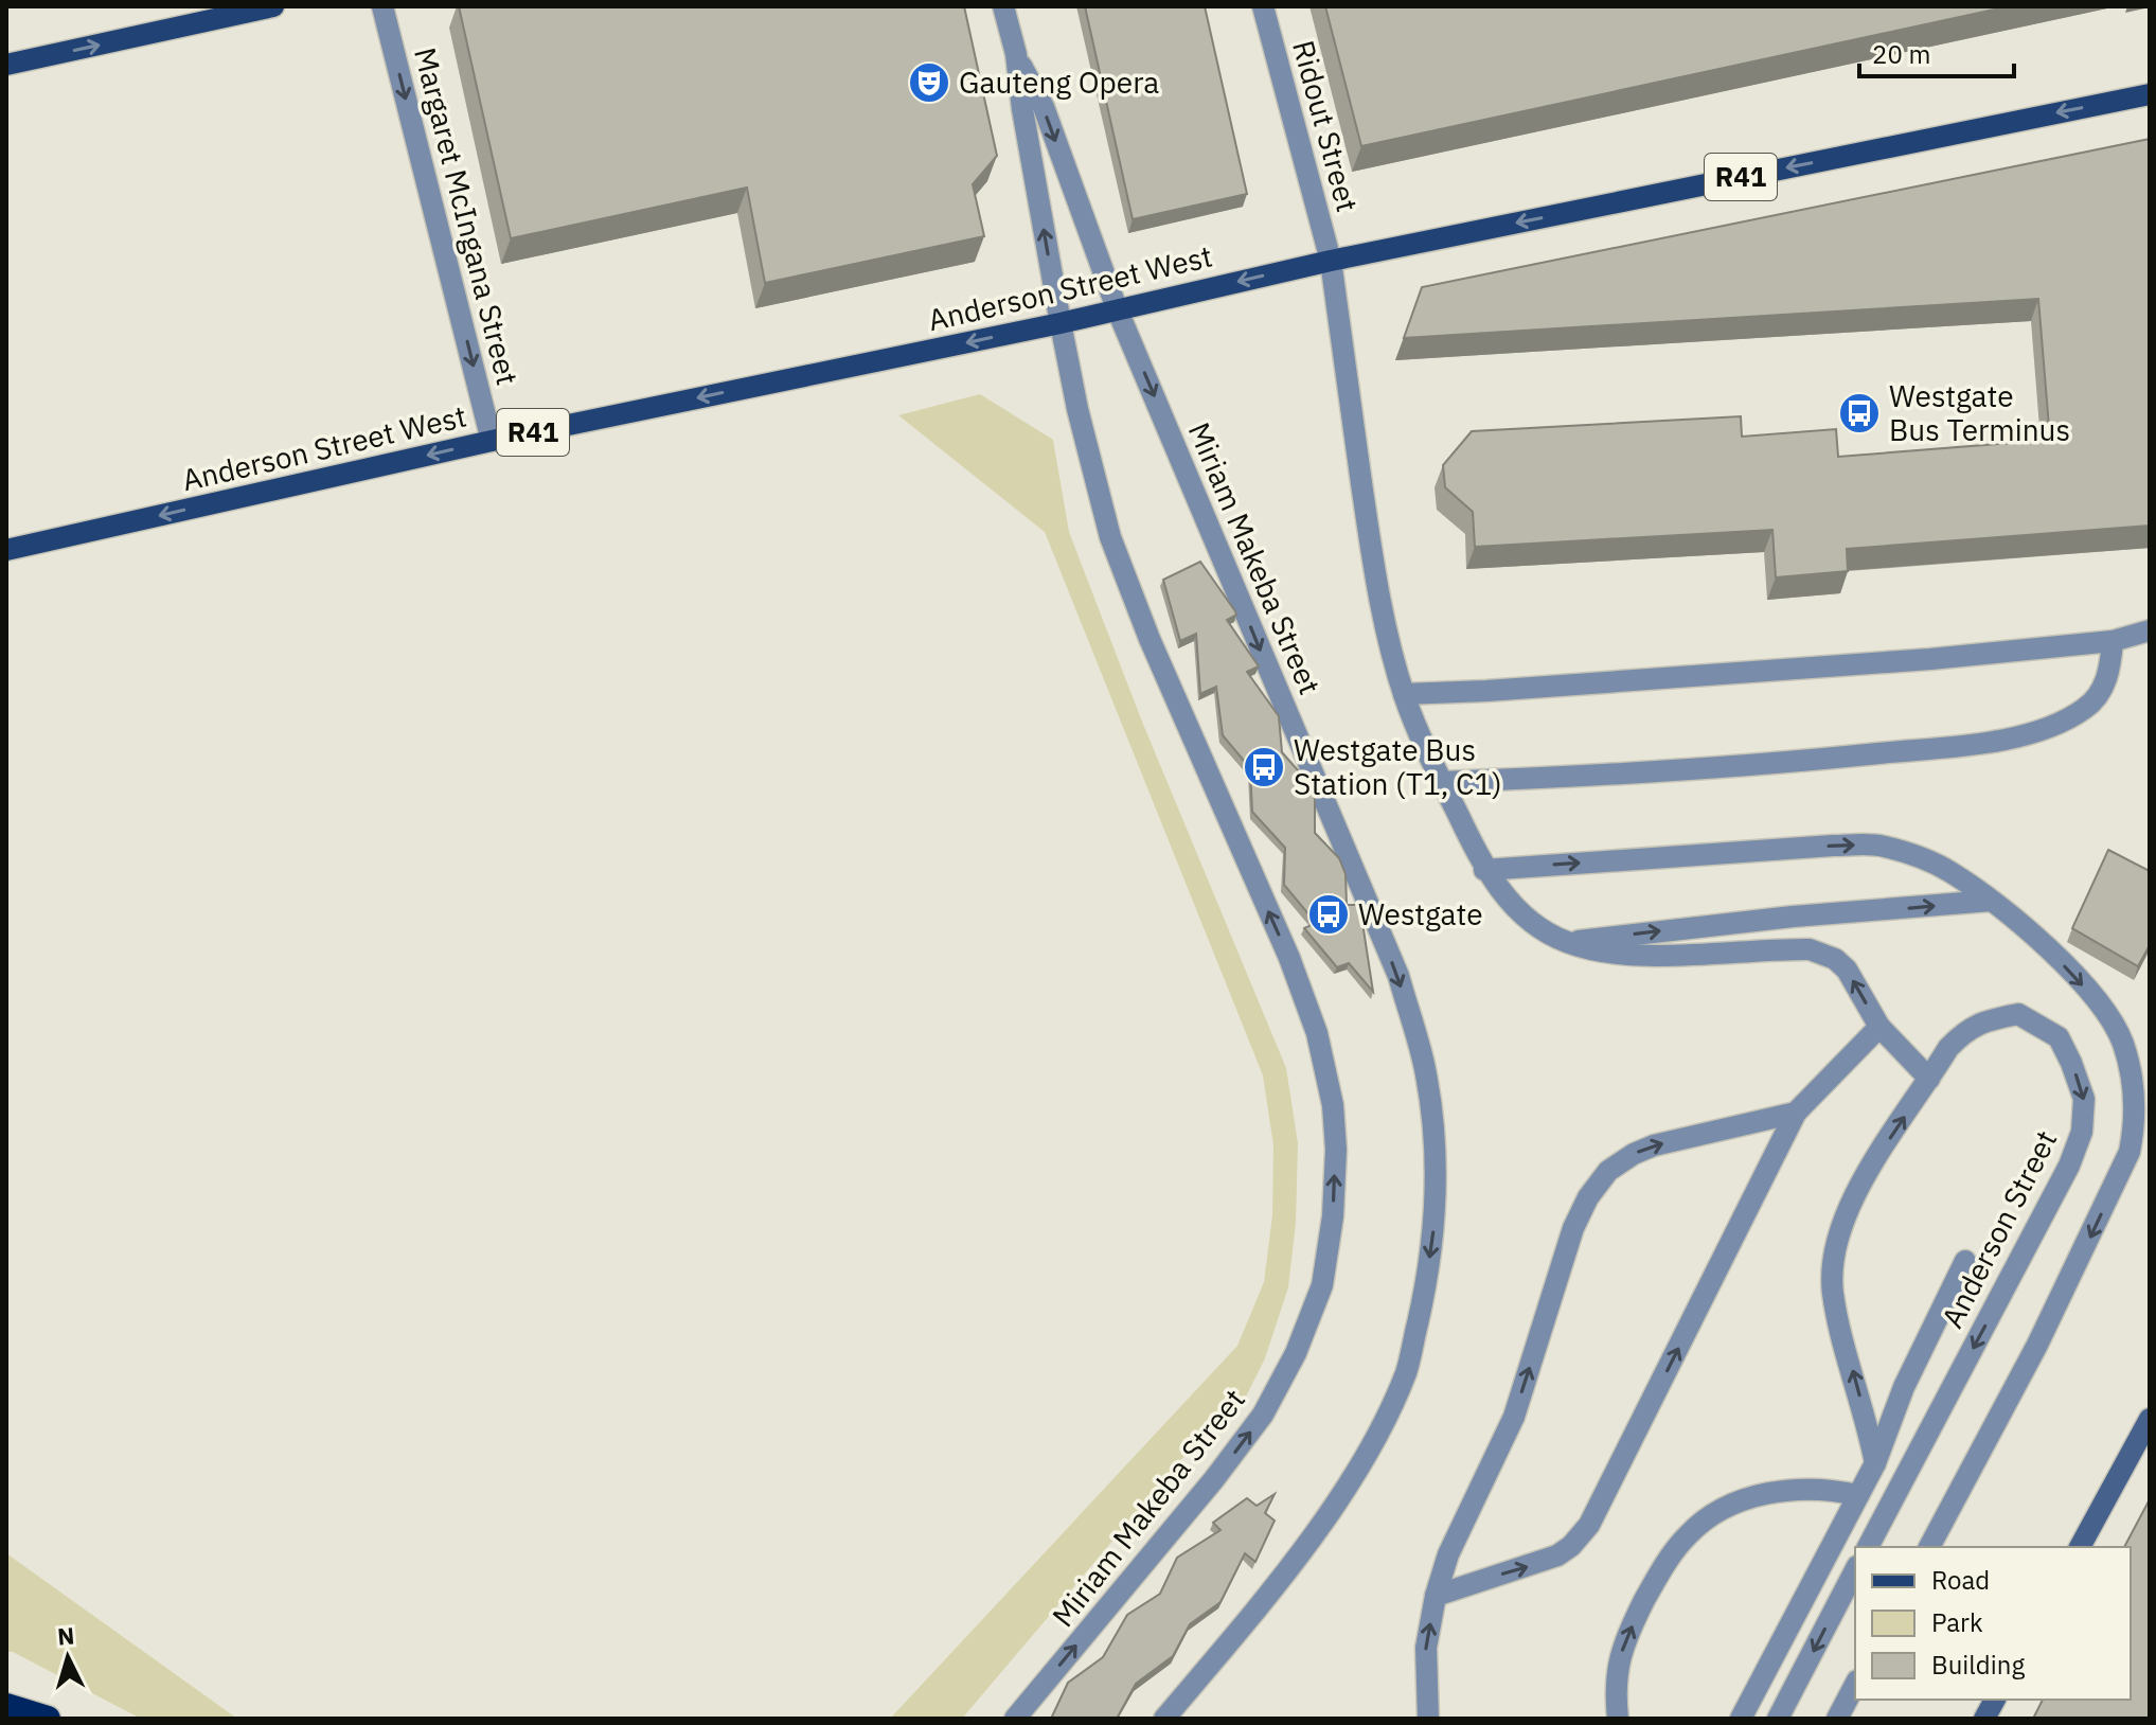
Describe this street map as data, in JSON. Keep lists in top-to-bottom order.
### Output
{
  "streets": {
    "main road": ["R41", "Anderson Street West"],
    "street": [
      "Ridout Street",
      "Margaret McIngana Street",
      "Miriam Makeba Street",
      "Anderson Street"
    ]
  },
  "crossings": [
    ["Ridout Street", "Anderson Street West"],
    ["Ridout Street", "Anderson Street"],
    ["Margaret McIngana Street", "Anderson Street West"],
    ["Anderson Street West", "Miriam Makeba Street"]
  ],
  "one_way": ["Margaret McIngana Street", "Anderson Street West"],
  "places": {
    "theatre": ["Gauteng Opera"],
    "bus stop": ["Westgate Bus Terminus", "Westgate Bus Station (T1, C1)", "Westgate"]
  },
  "legend": ["Road", "Park", "Building"],
  "scale_bar": "20 m",
  "north": "top"
}
